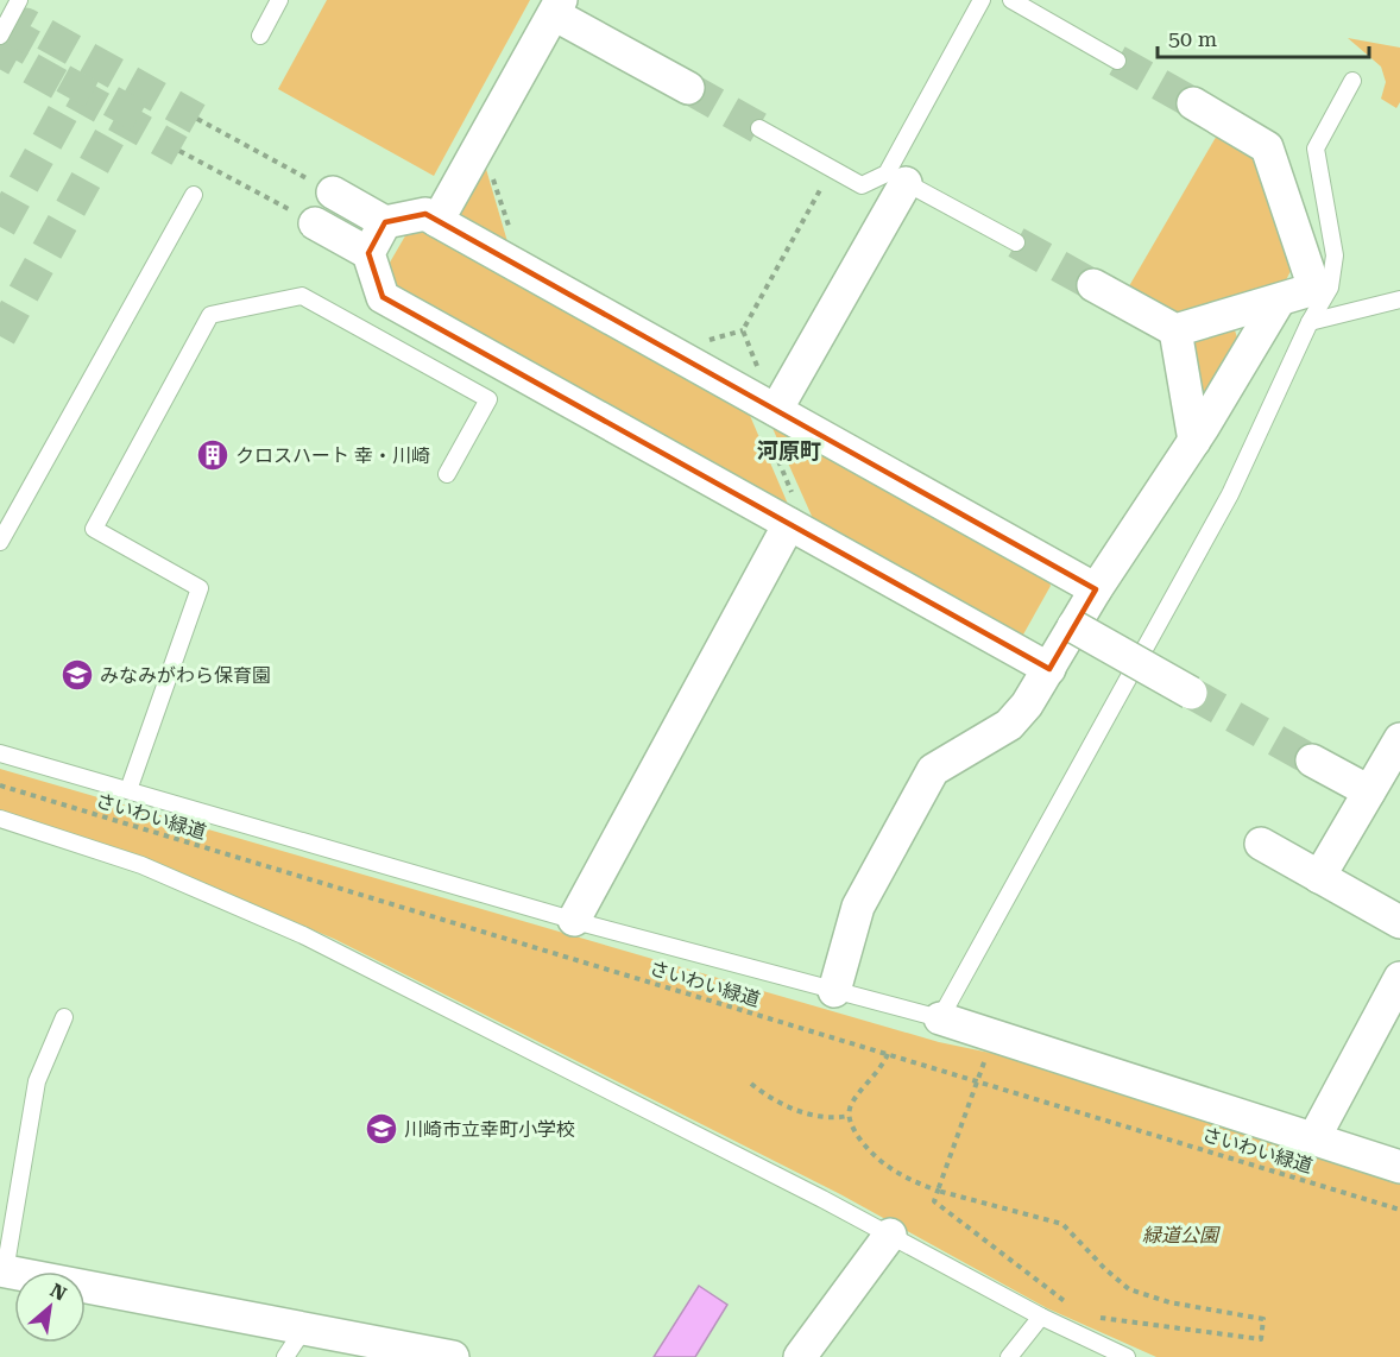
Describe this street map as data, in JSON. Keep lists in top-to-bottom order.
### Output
{
  "streets": {
    "path": ["さいわい緑道"]
  },
  "districts": ["河原町"],
  "parks": ["緑道公園"],
  "places": {
    "building": ["クロスハート 幸・川崎"],
    "school or university": ["みなみがわら保育園", "川崎市立幸町小学校"]
  },
  "scale_bar": "50 m",
  "north": "top right"
}
